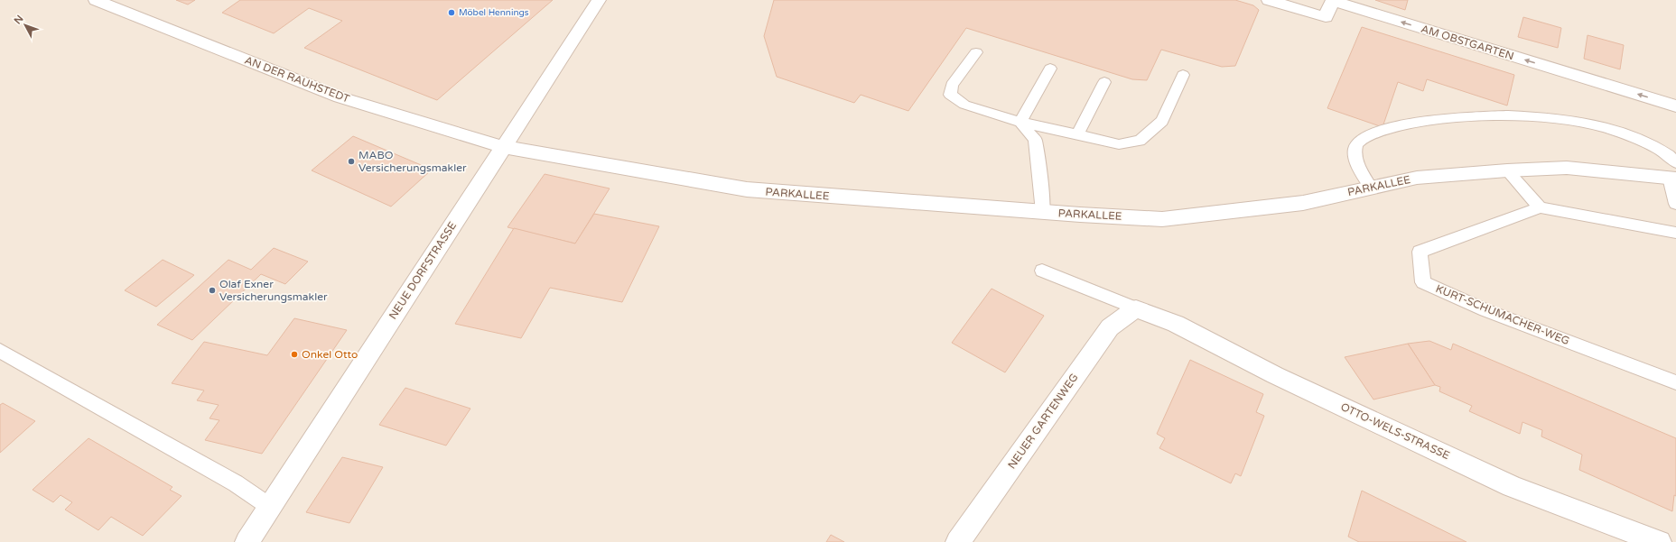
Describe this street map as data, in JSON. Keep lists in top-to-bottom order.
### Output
{
  "streets": {
    "street": [
      "AM OBSTGARTEN",
      "AN DER RAUHSTEDT",
      "PARKALLEE",
      "NEUE DORFSTRASSE",
      "NEUER GARTENWEG",
      "OTTO-WELS-STRASSE"
    ],
    "lane": ["KURT-SCHUMACHER-WEG"]
  },
  "crossings": [
    ["AN DER RAUHSTEDT", "PARKALLEE"],
    ["AN DER RAUHSTEDT", "NEUE DORFSTRASSE"],
    ["PARKALLEE", "NEUE DORFSTRASSE"],
    ["NEUER GARTENWEG", "OTTO-WELS-STRASSE"]
  ],
  "one_way": ["AM OBSTGARTEN"],
  "places": [
    "Möbel Hennings",
    "MABO Versicherungsmakler",
    "Olaf Exner Versicherungsmakler",
    "Onkel Otto"
  ],
  "north": "top left"
}
